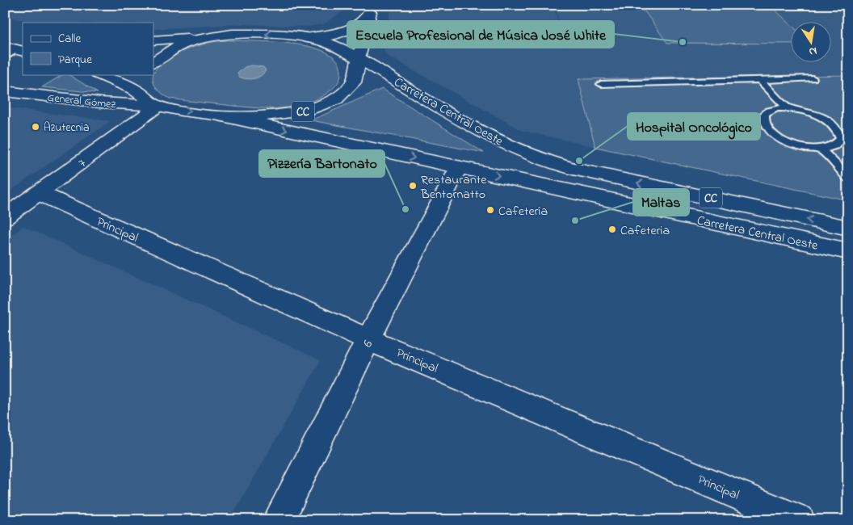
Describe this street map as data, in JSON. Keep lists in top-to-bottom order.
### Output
{
  "streets": {
    "main road": [
      "General Gómez",
      "Carretera Central Oeste",
      "CC",
      "7",
      "Principal",
      "6"
    ]
  },
  "crossings": [
    ["General Gómez", "CC"],
    ["General Gómez", "7"],
    ["Carretera Central Oeste", "CC"],
    ["Carretera Central Oeste", "6"],
    ["CC", "7"],
    ["7", "Principal"],
    ["Principal", "6"]
  ],
  "places": [
    "Escuela Profesional de Música José White",
    "Azutecnia",
    "Hospital Oncológico",
    "Restaurante Bentornatto",
    "Pizzería Bartonato",
    "Cafetería",
    "Maltas",
    "Cafeteria"
  ],
  "legend": ["Calle", "Parque"],
  "north": "bottom"
}
